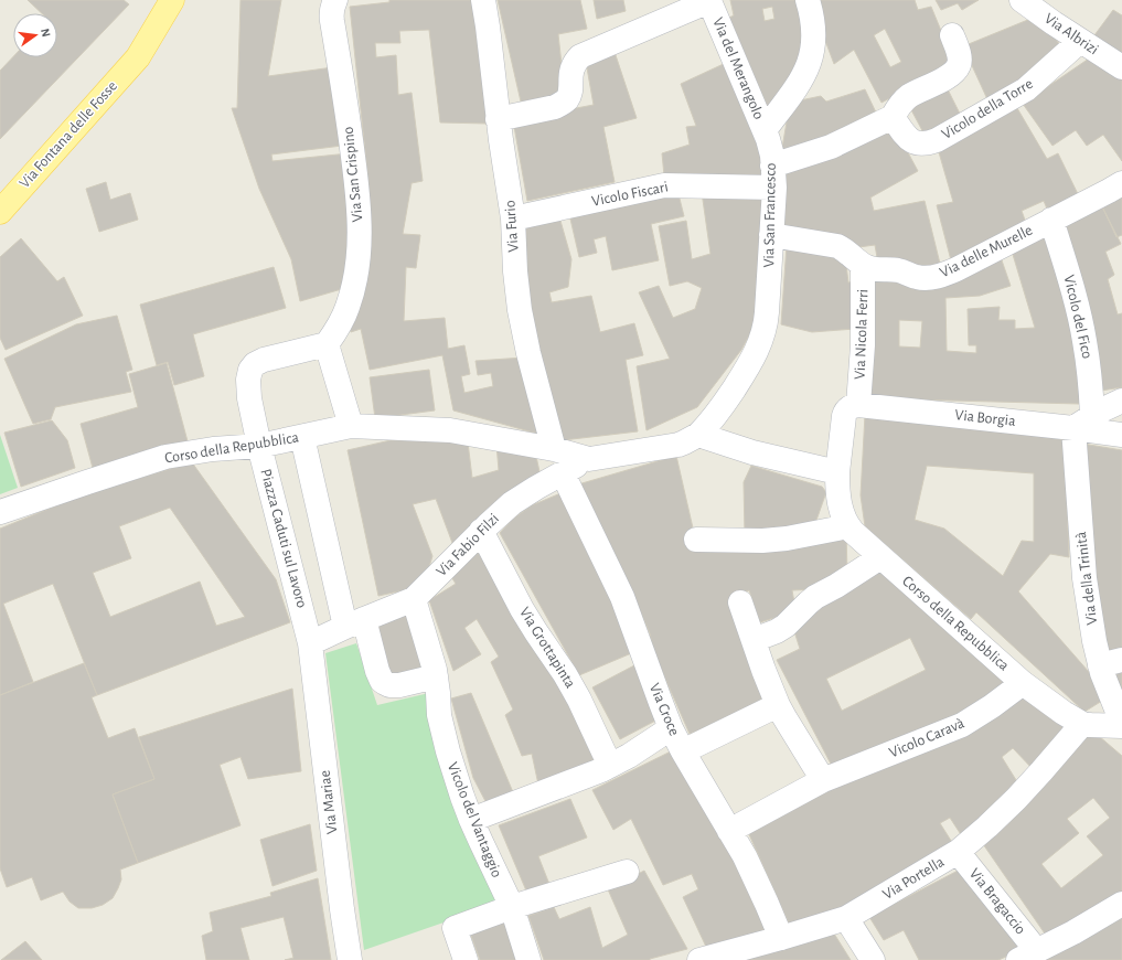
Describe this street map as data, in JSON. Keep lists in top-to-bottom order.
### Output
{
  "streets": {
    "main road": ["Via Fontana delle Fosse"],
    "street": [
      "Via Albrizi",
      "Via del Merangolo",
      "Vicolo della Torre",
      "Via San Crispino",
      "Vicolo Fiscari",
      "Via San Francesco",
      "Via Furio",
      "Via delle Murelle",
      "Vicolo del Fico",
      "Via Nicola Ferri",
      "Via Borgia",
      "Corso della Repubblica",
      "Piazza Caduti sul Lavoro",
      "Via Fabio Filzi",
      "Via della Trinità",
      "Via Grottapinta",
      "Via Croce",
      "Vicolo Caravà",
      "Via Mariae",
      "Vicolo del Vantaggio",
      "Via Portella",
      "Via Bragaccio"
    ]
  },
  "crossings": [
    ["Via Albrizi", "Vicolo della Torre"],
    ["Via del Merangolo", "Via San Francesco"],
    ["Via del Merangolo", "Via Furio"],
    ["Via San Crispino", "Piazza Caduti sul Lavoro"],
    ["Vicolo Fiscari", "Via San Francesco"],
    ["Vicolo Fiscari", "Via Furio"],
    ["Via San Francesco", "Via delle Murelle"],
    ["Via San Francesco", "Corso della Repubblica"],
    ["Via Furio", "Corso della Repubblica"],
    ["Via delle Murelle", "Vicolo del Fico"],
    ["Via delle Murelle", "Via Nicola Ferri"],
    ["Vicolo del Fico", "Via Borgia"],
    ["Vicolo del Fico", "Via della Trinità"],
    ["Via Nicola Ferri", "Via Borgia"],
    ["Via Nicola Ferri", "Corso della Repubblica"],
    ["Via Borgia", "Via della Trinità"],
    ["Corso della Repubblica", "Piazza Caduti sul Lavoro"],
    ["Corso della Repubblica", "Via Fabio Filzi"],
    ["Corso della Repubblica", "Via della Trinità"],
    ["Corso della Repubblica", "Vicolo Caravà"],
    ["Corso della Repubblica", "Via Portella"],
    ["Piazza Caduti sul Lavoro", "Via Mariae"],
    ["Via Fabio Filzi", "Via Grottapinta"],
    ["Via Fabio Filzi", "Via Croce"],
    ["Via Fabio Filzi", "Vicolo del Vantaggio"],
    ["Via Croce", "Vicolo Caravà"],
    ["Via Croce", "Via Portella"],
    ["Via Portella", "Via Bragaccio"]
  ],
  "north": "right"
}
